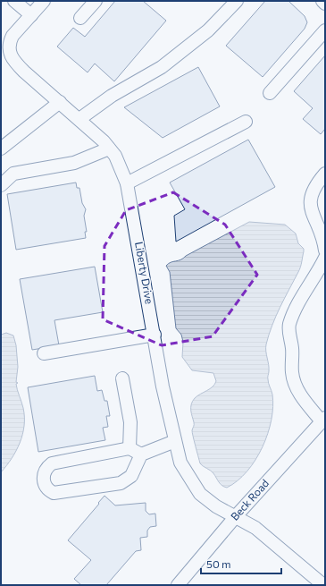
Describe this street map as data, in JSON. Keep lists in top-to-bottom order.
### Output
{
  "streets": {
    "street": ["Liberty Drive", "Beck Road"]
  },
  "crossings": [
    ["Liberty Drive", "Beck Road"]
  ],
  "scale_bar": "50 m"
}
